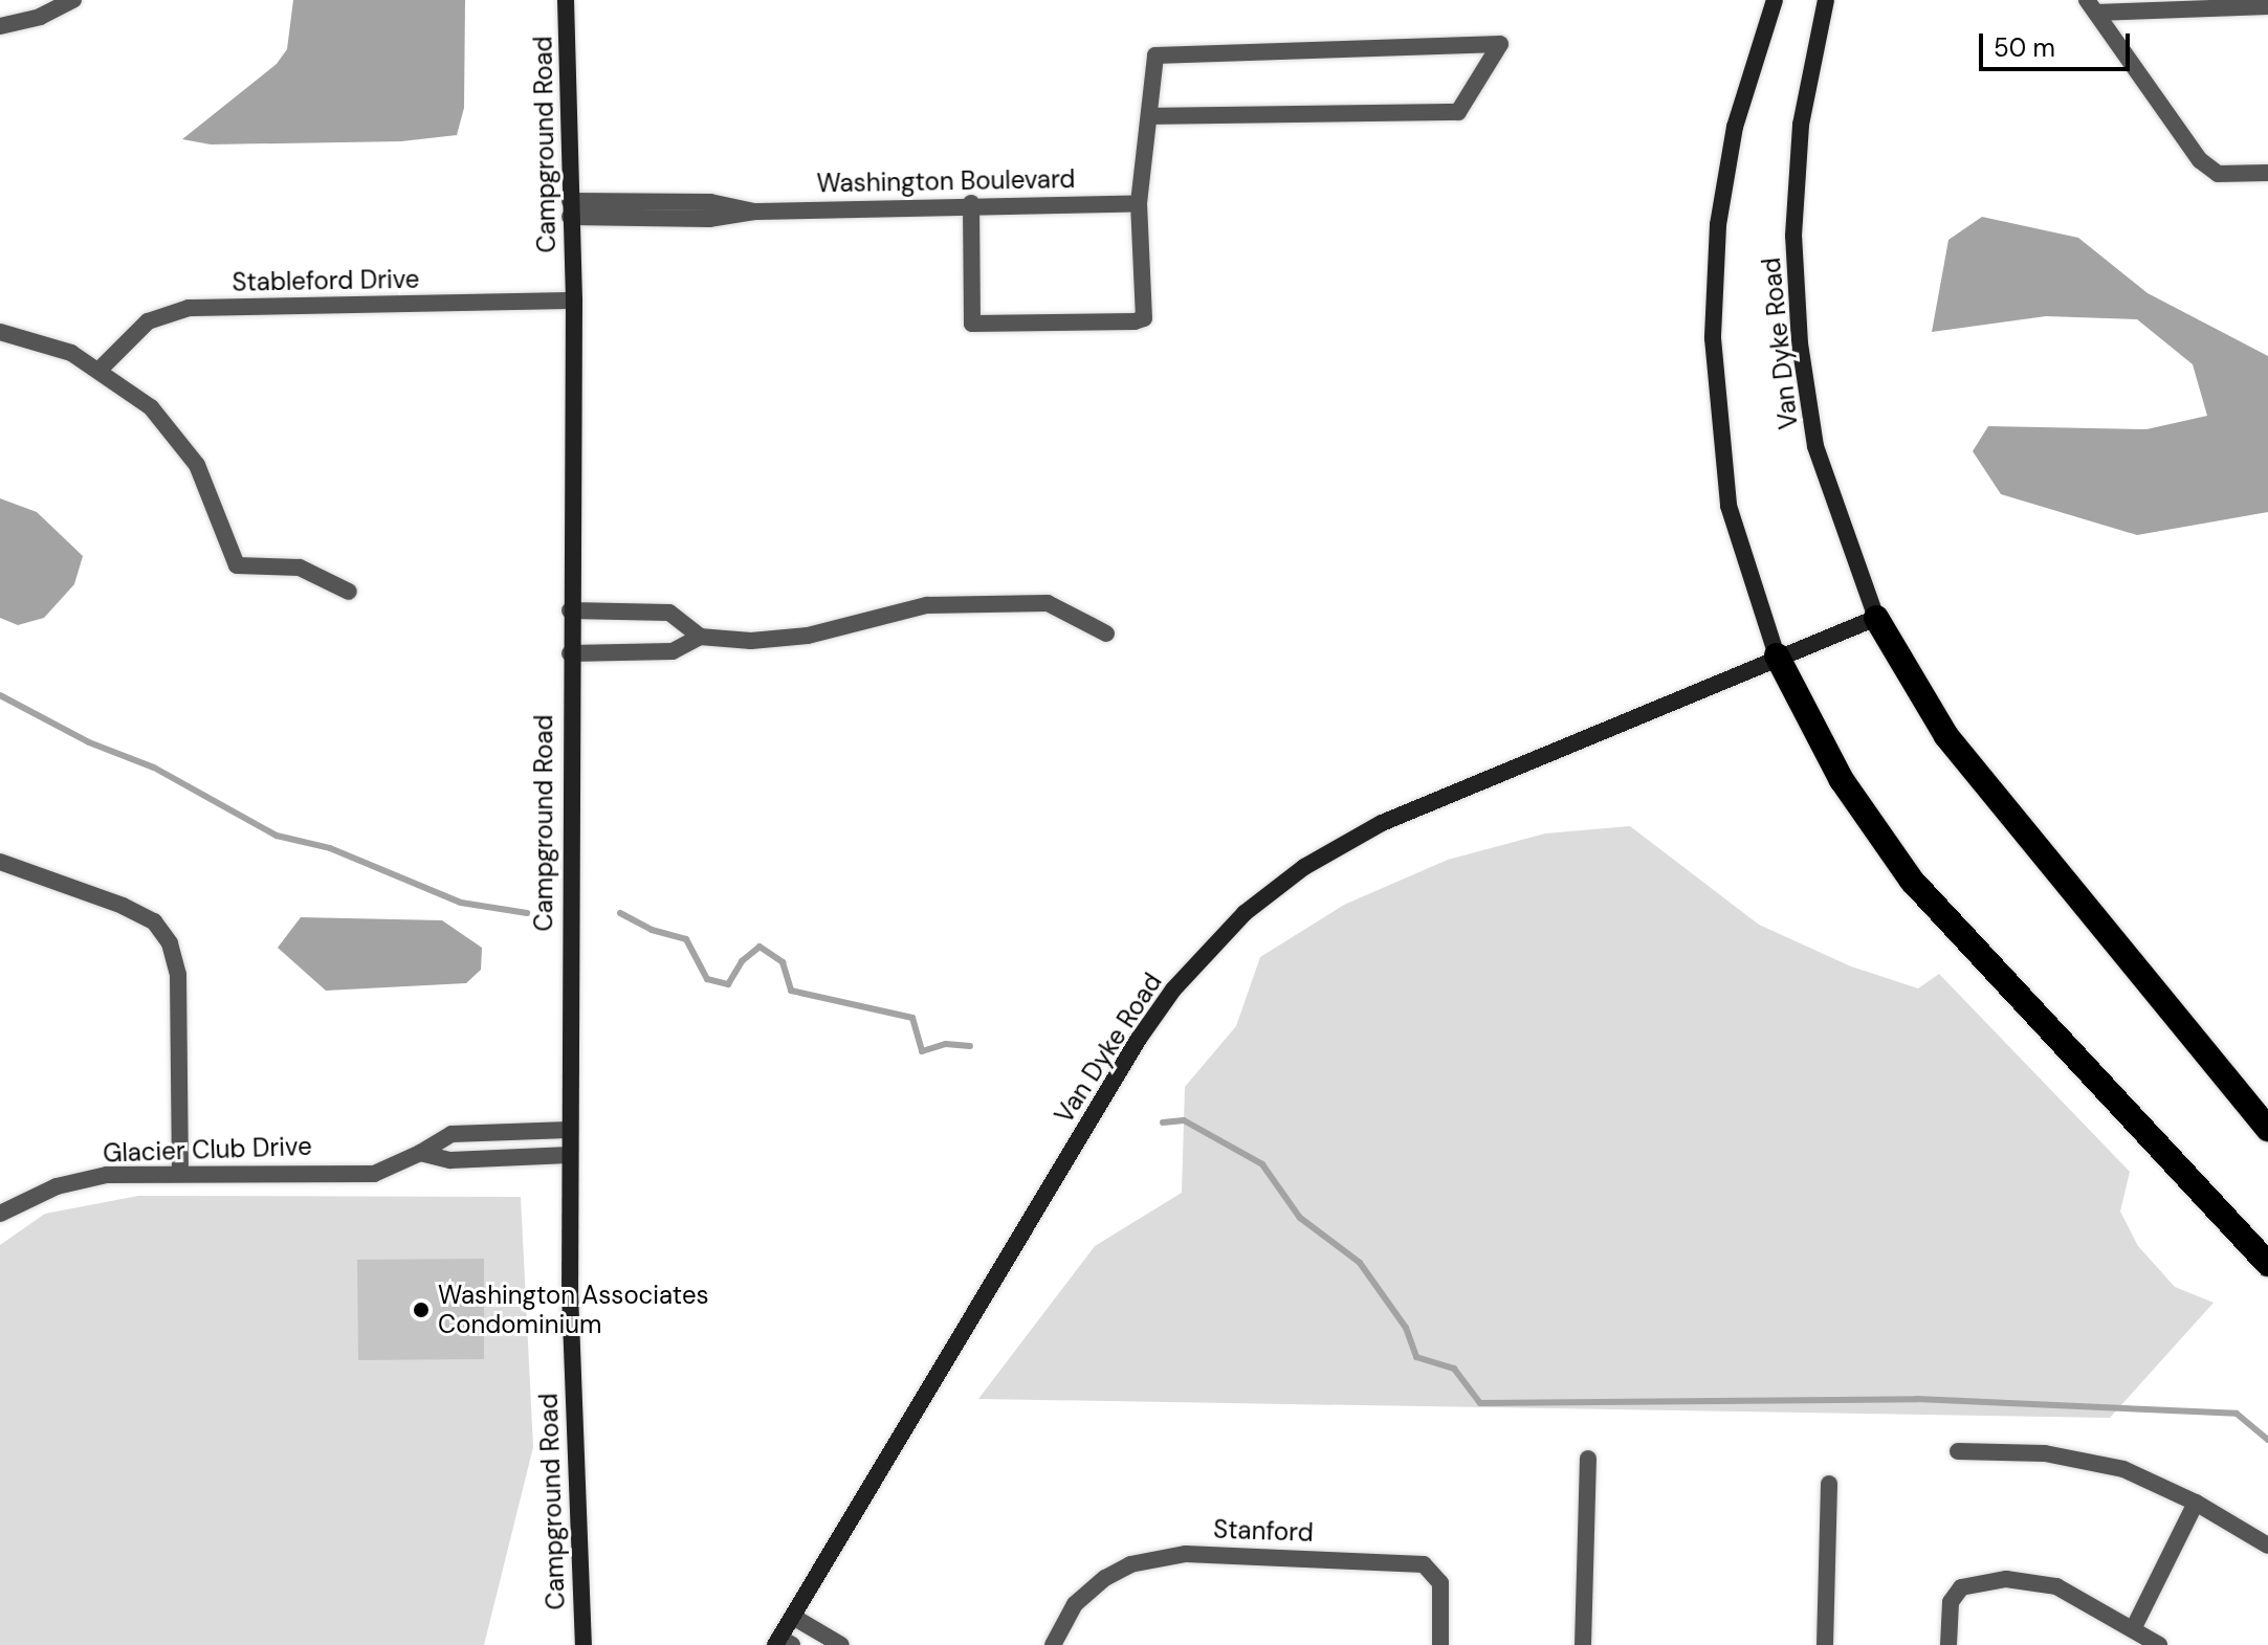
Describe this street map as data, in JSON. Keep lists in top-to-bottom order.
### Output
{
  "streets": {
    "street": [
      "Campground Road",
      "Washington Boulevard",
      "Stableford Drive",
      "Van Dyke Road",
      "Glacier Club Drive",
      "Stanford"
    ]
  },
  "crossings": [
    ["Campground Road", "Washington Boulevard"],
    ["Campground Road", "Stableford Drive"],
    ["Campground Road", "Glacier Club Drive"]
  ],
  "places": ["Washington Associates Condominium"],
  "scale_bar": "50 m"
}
